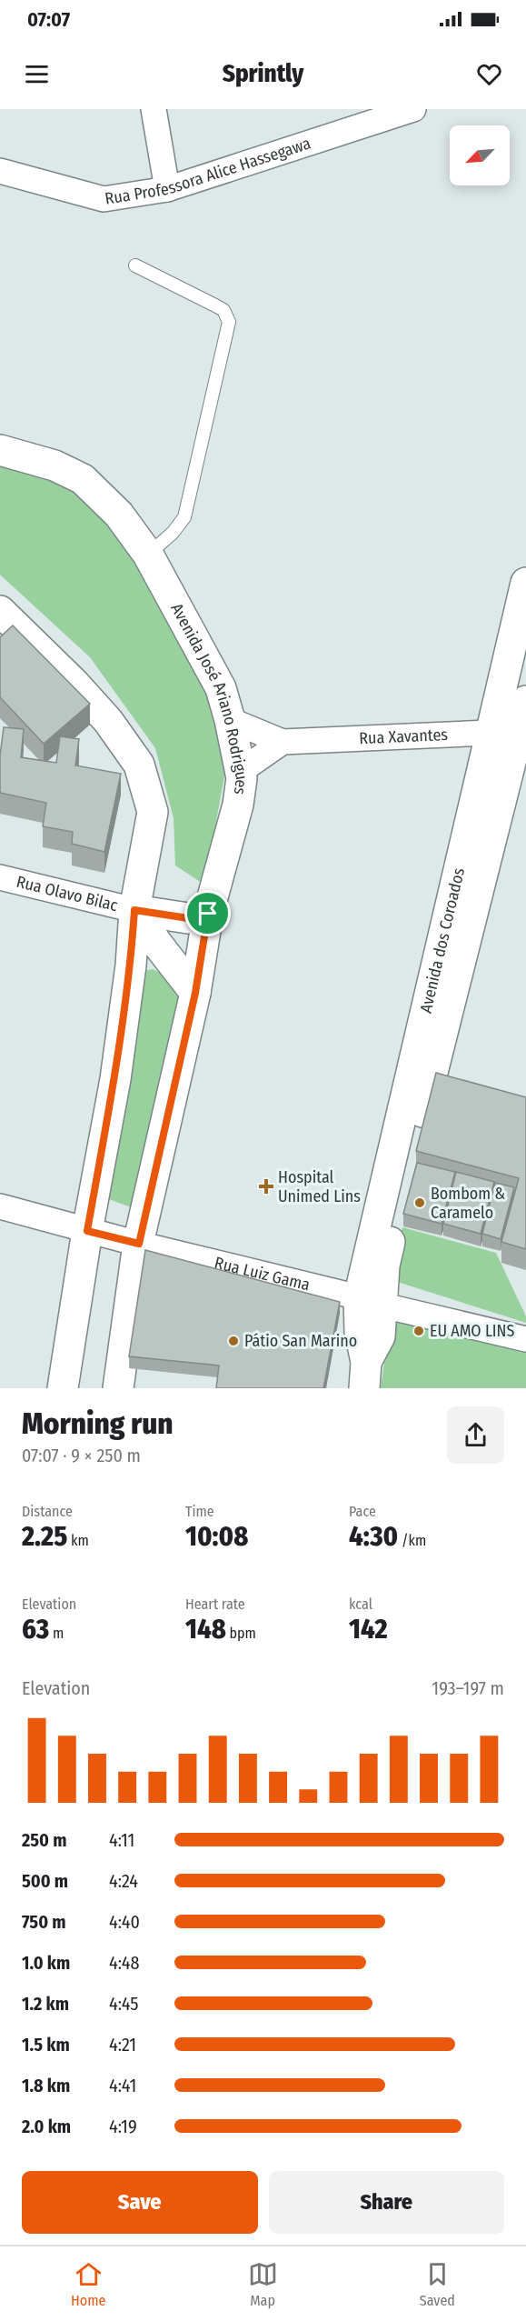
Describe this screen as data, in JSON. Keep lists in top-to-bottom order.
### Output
{
  "streets": {
    "street": [
      "Rua Professora Alice Hassegawa",
      "Avenida José Ariano Rodrigues",
      "Rua Xavantes",
      "Rua Olavo Bilac",
      "Avenida dos Coroados",
      "Rua Luiz Gama"
    ]
  },
  "crossings": [
    ["Avenida José Ariano Rodrigues", "Rua Xavantes"],
    ["Avenida José Ariano Rodrigues", "Rua Luiz Gama"],
    ["Rua Xavantes", "Avenida dos Coroados"],
    ["Avenida dos Coroados", "Rua Luiz Gama"]
  ],
  "places": {
    "health": ["Hospital Unimed Lins"],
    "other": ["Bombom & Caramelo", "EU AMO LINS", "Pátio San Marino"]
  },
  "north": "bottom left",
  "page": {
    "status": "07:07",
    "header": "Sprintly",
    "heading": ["Morning run", "07:07 · 9 × 250 m"],
    "stats": [
      ["Distance", "2.25 km"],
      ["Time", "10:08"],
      ["Pace", "4:30 /km"],
      ["Elevation", "63 m"],
      ["Heart rate", "148 bpm"],
      ["kcal", "142"]
    ],
    "chart": ["Elevation", "193–197 m"],
    "list": [
      {
        "name": "250 m",
        "note": "4:11"
      },
      {
        "name": "500 m",
        "note": "4:24"
      },
      {
        "name": "750 m",
        "note": "4:40"
      },
      {
        "name": "1.0 km",
        "note": "4:48"
      },
      {
        "name": "1.2 km",
        "note": "4:45"
      },
      {
        "name": "1.5 km",
        "note": "4:21"
      },
      {
        "name": "1.8 km",
        "note": "4:41"
      },
      {
        "name": "2.0 km",
        "note": "4:19"
      }
    ],
    "buttons": ["Save", "Share"],
    "tabs": ["Home", "Map", "Saved"]
  }
}
